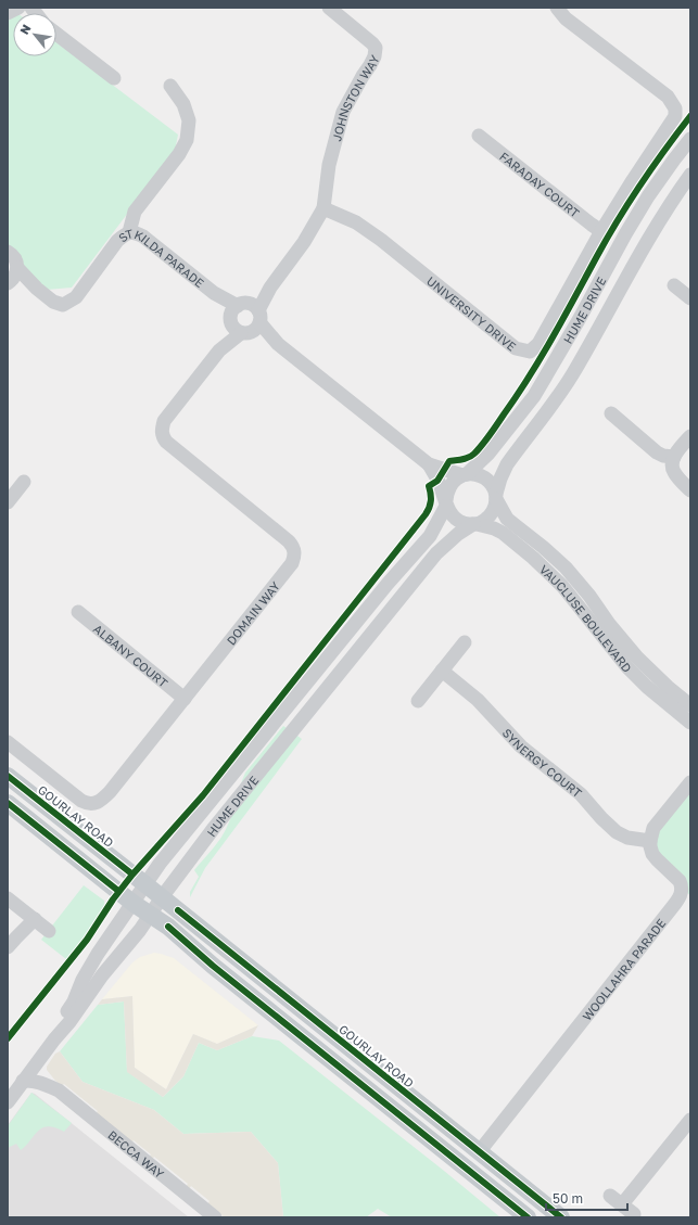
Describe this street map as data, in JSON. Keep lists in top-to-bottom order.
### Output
{
  "streets": {
    "main road": ["GOURLAY ROAD"],
    "street": [
      "JOHNSTON WAY",
      "FARADAY COURT",
      "ST KILDA PARADE",
      "HUME DRIVE",
      "UNIVERSITY DRIVE",
      "DOMAIN WAY",
      "VAUCLUSE BOULEVARD",
      "ALBANY COURT",
      "SYNERGY COURT",
      "WOOLLAHRA PARADE",
      "BECCA WAY"
    ]
  },
  "crossings": [
    ["JOHNSTON WAY", "UNIVERSITY DRIVE"],
    ["FARADAY COURT", "UNIVERSITY DRIVE"],
    ["ST KILDA PARADE", "HUME DRIVE"],
    ["ST KILDA PARADE", "DOMAIN WAY"],
    ["ST KILDA PARADE", "VAUCLUSE BOULEVARD"],
    ["HUME DRIVE", "VAUCLUSE BOULEVARD"],
    ["HUME DRIVE", "GOURLAY ROAD"],
    ["HUME DRIVE", "BECCA WAY"],
    ["DOMAIN WAY", "ALBANY COURT"],
    ["SYNERGY COURT", "WOOLLAHRA PARADE"],
    ["GOURLAY ROAD", "WOOLLAHRA PARADE"]
  ],
  "scale_bar": "50 m",
  "north": "top left"
}
